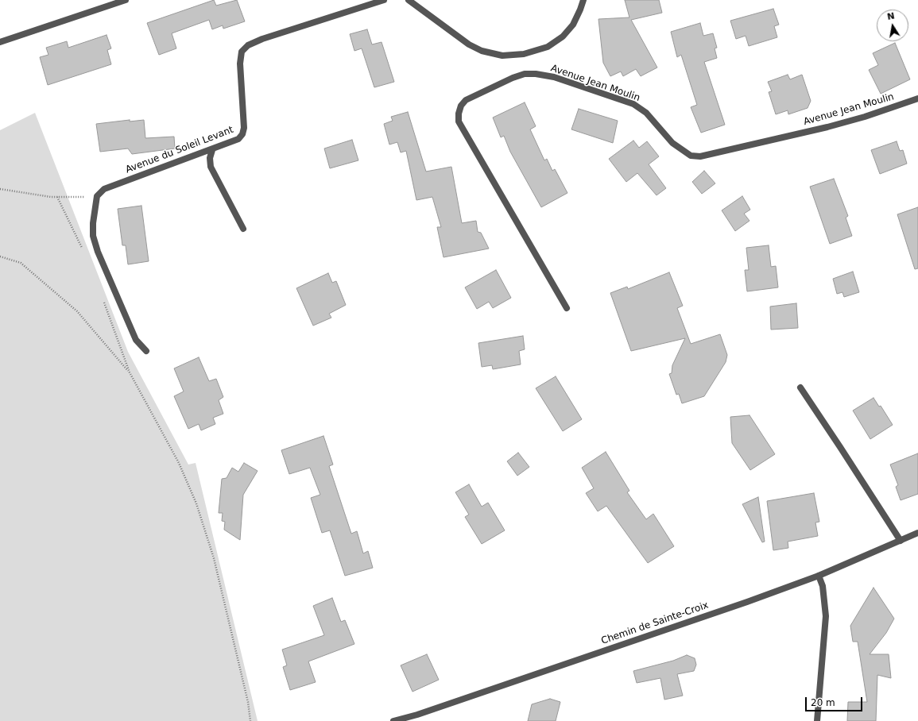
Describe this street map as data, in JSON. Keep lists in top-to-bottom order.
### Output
{
  "streets": {
    "street": ["Avenue Jean Moulin", "Avenue du Soleil Levant", "Chemin de Sainte-Croix"]
  },
  "scale_bar": "20 m",
  "north": "top"
}
